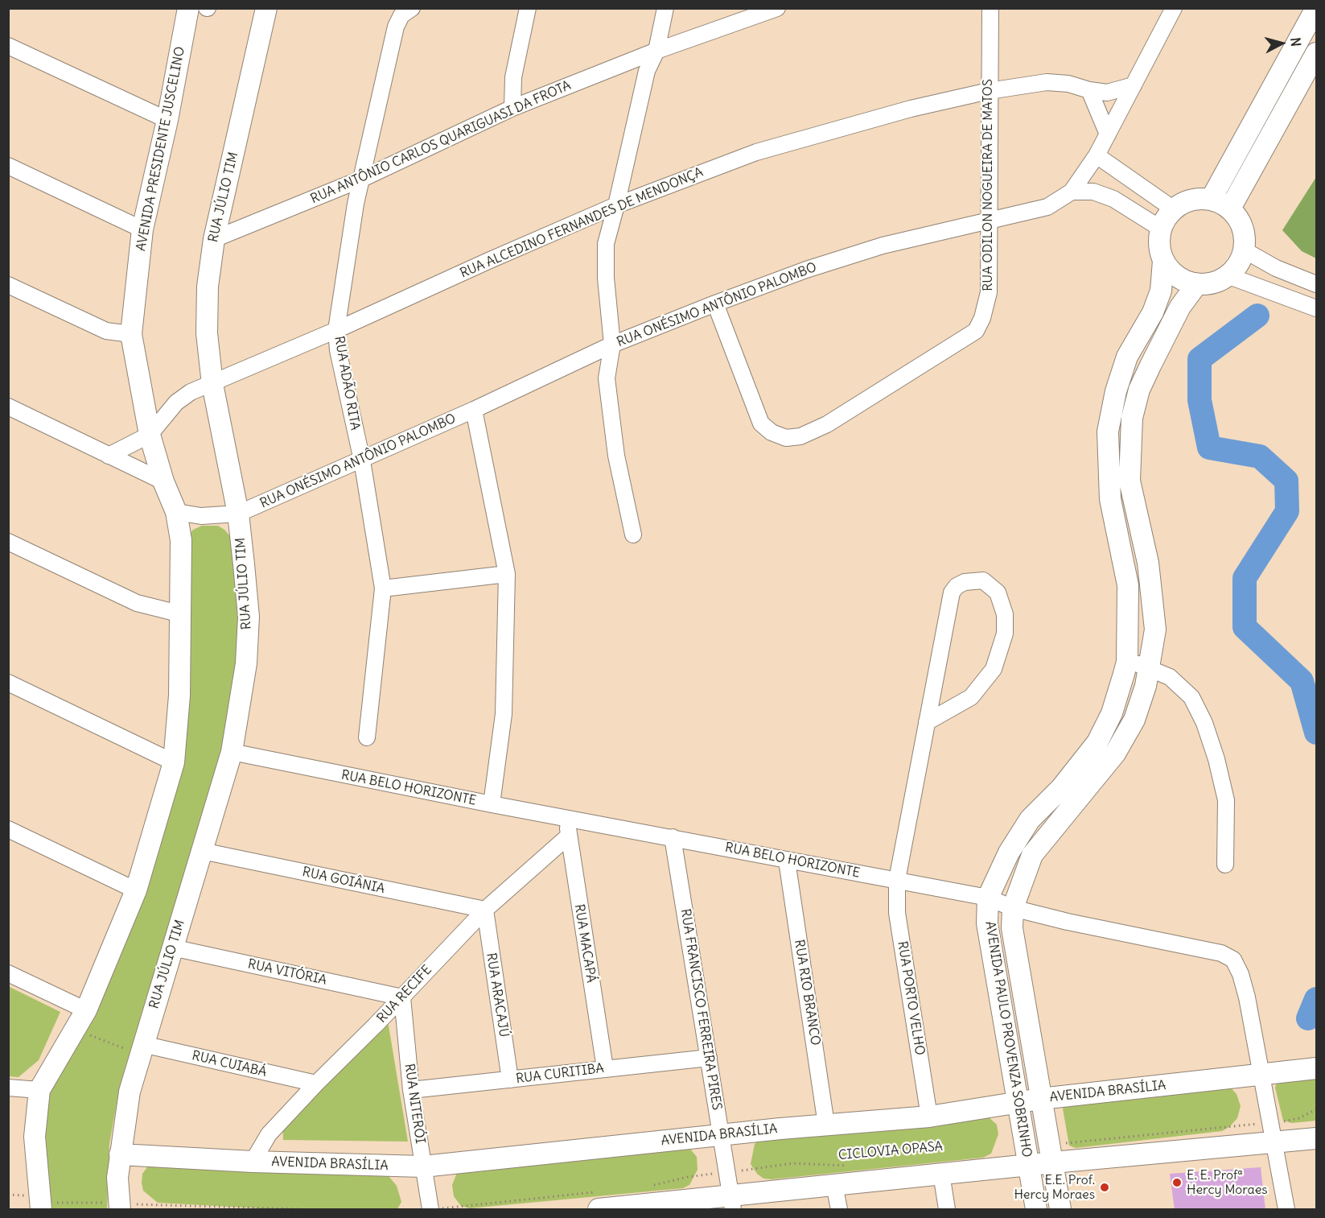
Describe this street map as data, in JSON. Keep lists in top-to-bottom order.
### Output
{
  "streets": {
    "main road": [
      "AVENIDA PRESIDENTE JUSCELINO",
      "RUA JÚLIO TIM",
      "AVENIDA PAULO PROVENZA SOBRINHO",
      "AVENIDA BRASÍLIA"
    ],
    "street": [
      "RUA ANTÔNIO CARLOS QUARIGUASI DA FROTA",
      "RUA ODILON NOGUEIRA DE MATOS",
      "RUA ALCEDINO FERNANDES DE MENDONÇA",
      "RUA ONÉSIMO ANTÔNIO PALOMBO",
      "RUA ADÃO RITA",
      "RUA BELO HORIZONTE",
      "RUA GOIÂNIA",
      "RUA MACAPÁ",
      "RUA VITÓRIA",
      "RUA RIO BRANCO",
      "RUA RECIFE",
      "RUA ARACAJÚ",
      "RUA PORTO VELHO",
      "RUA FRANCISCO FERREIRA PIRES",
      "RUA CUIABÁ",
      "RUA CURITIBA",
      "RUA NITERÓI"
    ],
    "path": ["CICLOVIA OPASA"]
  },
  "crossings": [
    ["RUA ANTÔNIO CARLOS QUARIGUASI DA FROTA", "RUA JÚLIO TIM"],
    ["RUA ANTÔNIO CARLOS QUARIGUASI DA FROTA", "RUA ADÃO RITA"],
    ["AVENIDA PRESIDENTE JUSCELINO", "RUA ALCEDINO FERNANDES DE MENDONÇA"],
    ["AVENIDA PRESIDENTE JUSCELINO", "RUA ONÉSIMO ANTÔNIO PALOMBO"],
    ["RUA ODILON NOGUEIRA DE MATOS", "RUA ALCEDINO FERNANDES DE MENDONÇA"],
    ["RUA ODILON NOGUEIRA DE MATOS", "RUA ONÉSIMO ANTÔNIO PALOMBO"],
    ["RUA JÚLIO TIM", "RUA ALCEDINO FERNANDES DE MENDONÇA"],
    ["RUA JÚLIO TIM", "RUA ONÉSIMO ANTÔNIO PALOMBO"],
    ["RUA JÚLIO TIM", "RUA BELO HORIZONTE"],
    ["RUA JÚLIO TIM", "RUA GOIÂNIA"],
    ["RUA JÚLIO TIM", "RUA VITÓRIA"],
    ["RUA JÚLIO TIM", "RUA CUIABÁ"],
    ["RUA JÚLIO TIM", "AVENIDA BRASÍLIA"],
    ["RUA ALCEDINO FERNANDES DE MENDONÇA", "RUA ONÉSIMO ANTÔNIO PALOMBO"],
    ["RUA ALCEDINO FERNANDES DE MENDONÇA", "RUA ADÃO RITA"],
    ["RUA ONÉSIMO ANTÔNIO PALOMBO", "RUA ADÃO RITA"],
    ["RUA BELO HORIZONTE", "RUA MACAPÁ"],
    ["RUA BELO HORIZONTE", "RUA RIO BRANCO"],
    ["RUA BELO HORIZONTE", "RUA PORTO VELHO"],
    ["RUA BELO HORIZONTE", "RUA FRANCISCO FERREIRA PIRES"],
    ["RUA BELO HORIZONTE", "AVENIDA PAULO PROVENZA SOBRINHO"],
    ["RUA BELO HORIZONTE", "AVENIDA BRASÍLIA"],
    ["RUA GOIÂNIA", "RUA RECIFE"],
    ["RUA GOIÂNIA", "RUA ARACAJÚ"],
    ["RUA MACAPÁ", "RUA RECIFE"],
    ["RUA MACAPÁ", "RUA CURITIBA"],
    ["RUA VITÓRIA", "RUA RECIFE"],
    ["RUA VITÓRIA", "RUA NITERÓI"],
    ["RUA RIO BRANCO", "AVENIDA BRASÍLIA"],
    ["RUA RECIFE", "RUA ARACAJÚ"],
    ["RUA RECIFE", "RUA CUIABÁ"],
    ["RUA RECIFE", "AVENIDA BRASÍLIA"],
    ["RUA RECIFE", "RUA NITERÓI"],
    ["RUA ARACAJÚ", "RUA CURITIBA"],
    ["RUA PORTO VELHO", "AVENIDA BRASÍLIA"],
    ["RUA FRANCISCO FERREIRA PIRES", "RUA CURITIBA"],
    ["RUA FRANCISCO FERREIRA PIRES", "AVENIDA BRASÍLIA"],
    ["AVENIDA PAULO PROVENZA SOBRINHO", "AVENIDA BRASÍLIA"],
    ["RUA CURITIBA", "RUA NITERÓI"],
    ["AVENIDA BRASÍLIA", "RUA NITERÓI"]
  ],
  "places": ["E. E. Profª Hercy Moraes", "E.E. Prof. Hercy Moraes"],
  "north": "right"
}
